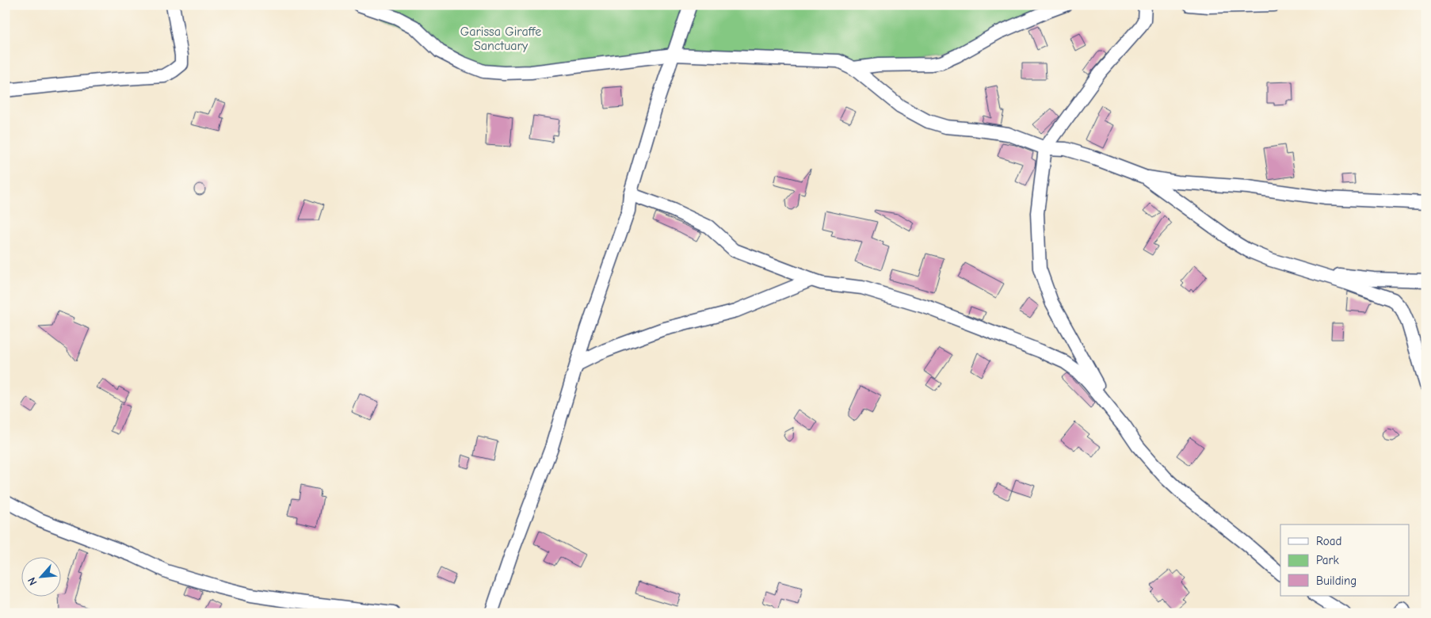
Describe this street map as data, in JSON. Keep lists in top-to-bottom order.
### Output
{
  "parks": ["Garissa Giraffe Sanctuary"],
  "legend": ["Road", "Park", "Building"],
  "north": "bottom left"
}
